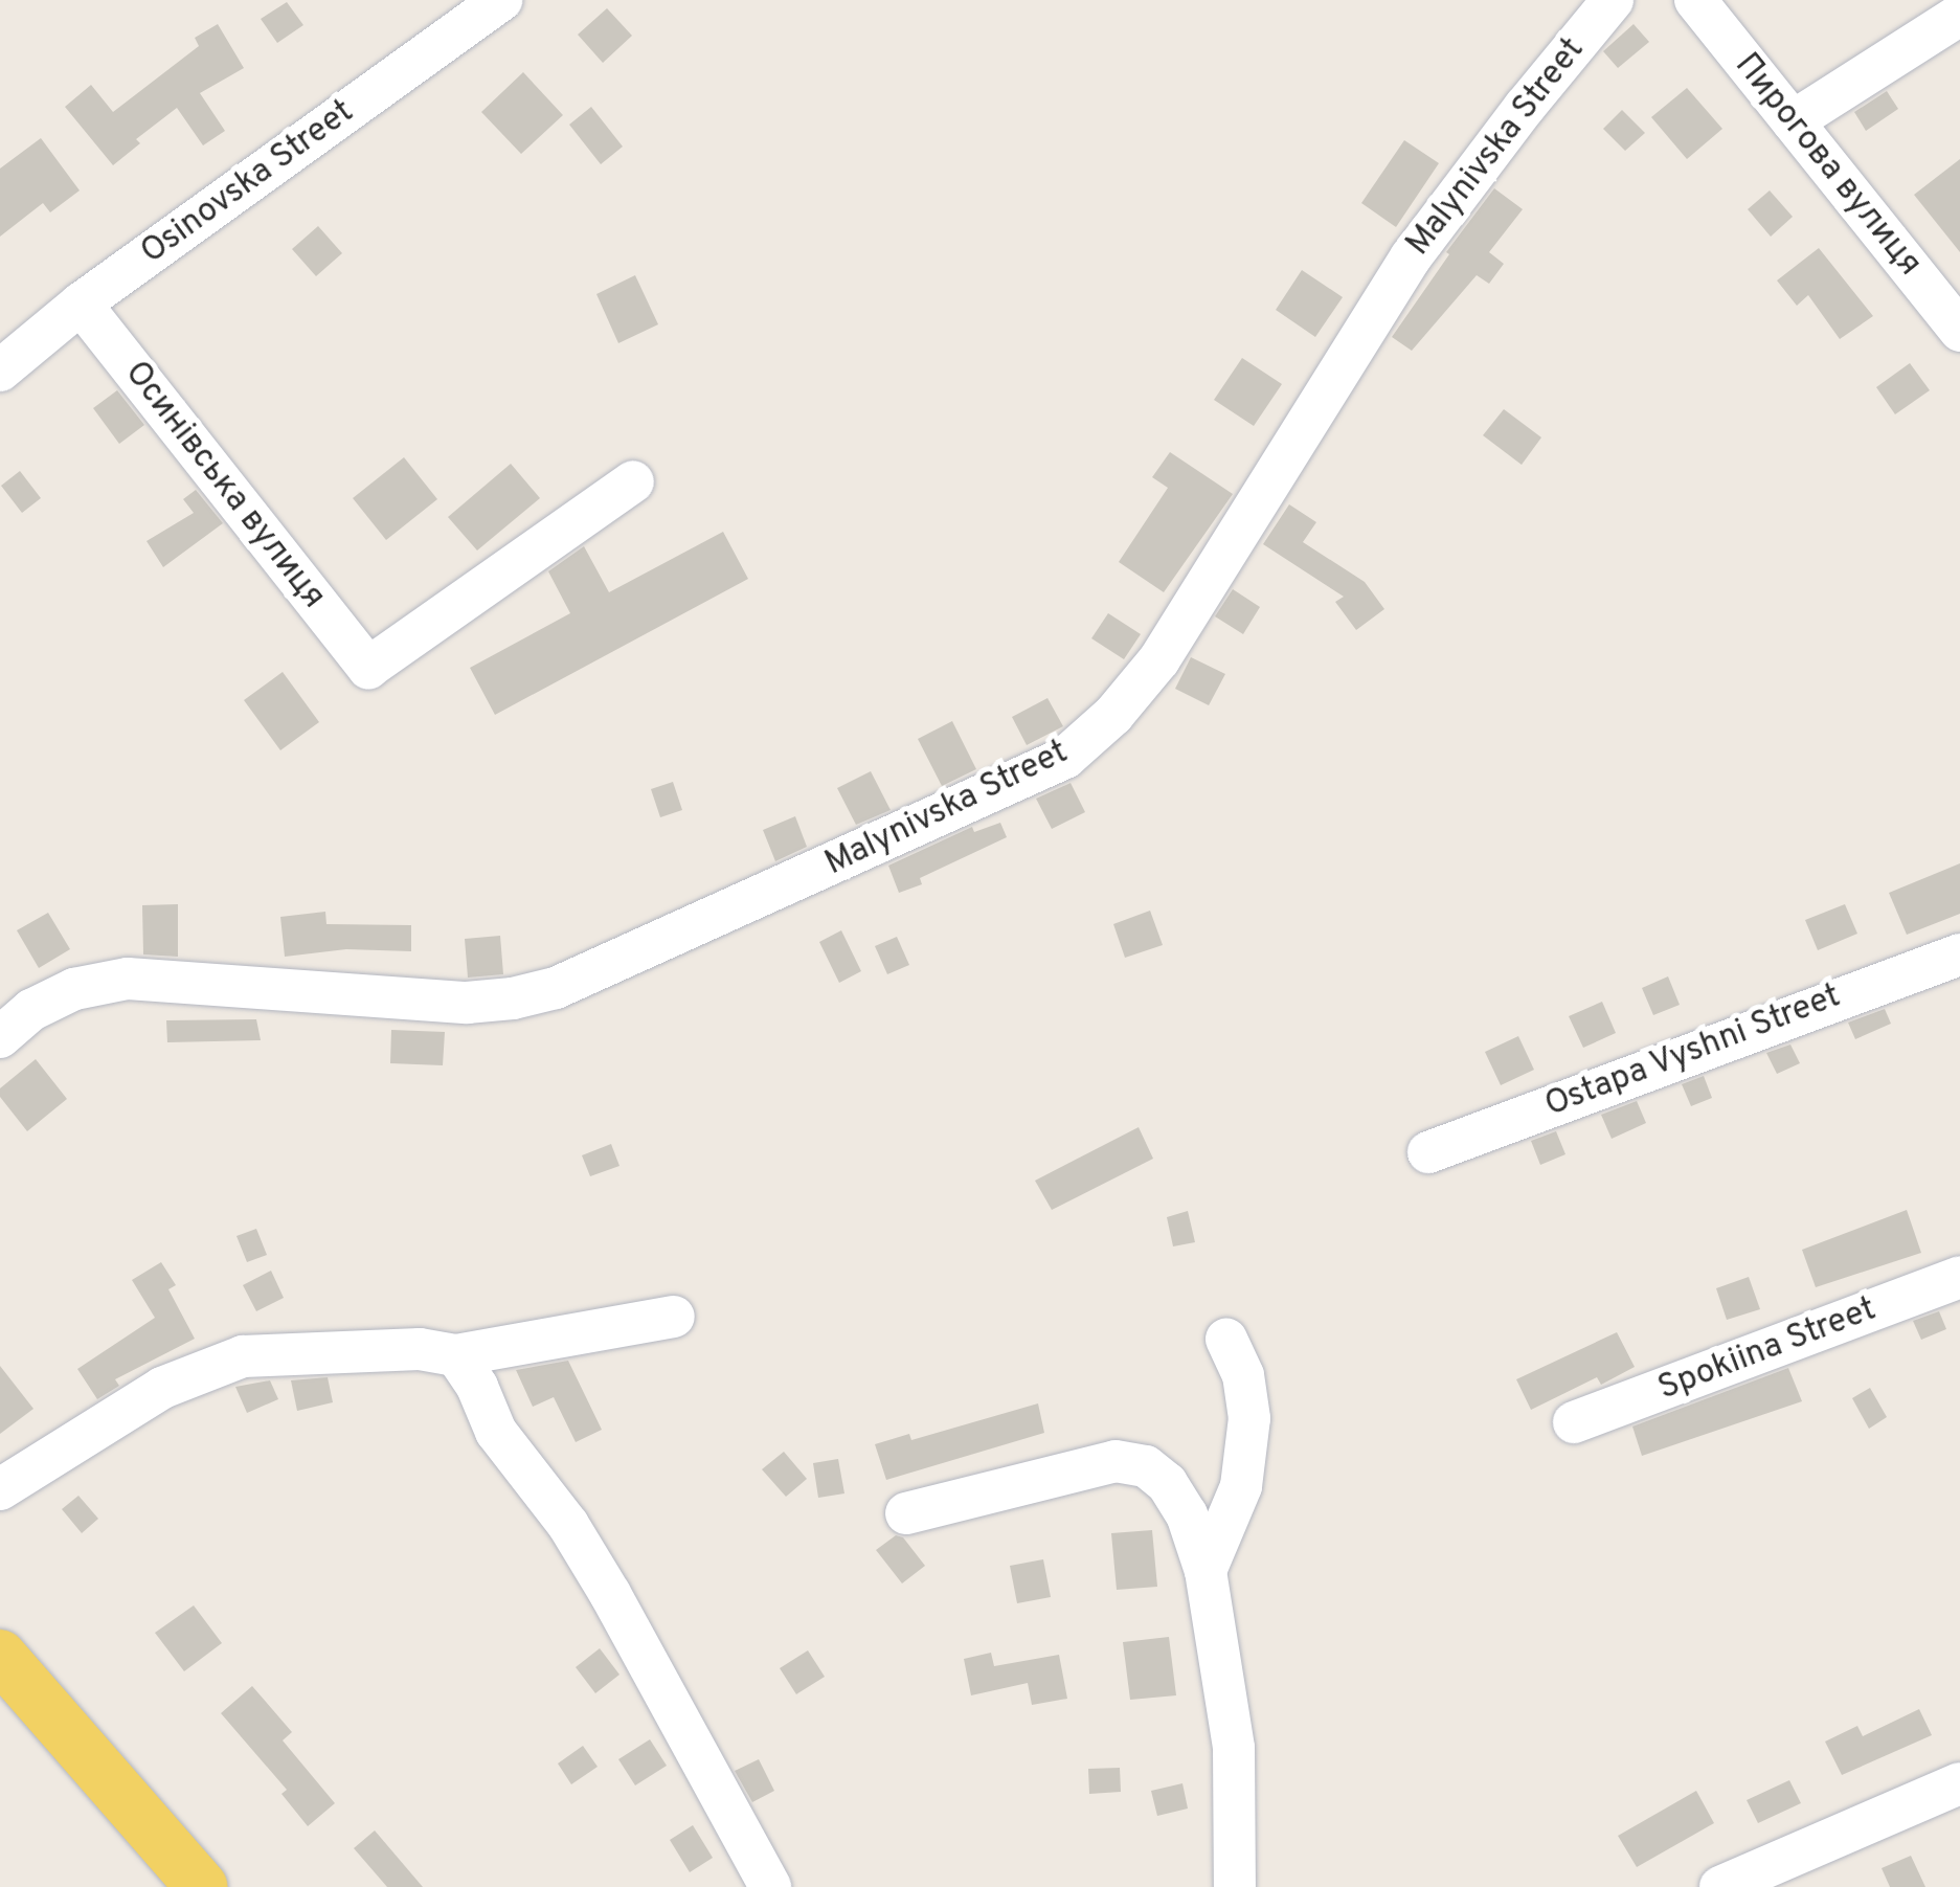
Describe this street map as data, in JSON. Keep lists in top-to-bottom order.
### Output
{
  "streets": {
    "street": [
      "Malynivska Street",
      "Пирогова вулиця",
      "Osinovska Street",
      "Осинівська вулиця",
      "Ostapa Vyshni Street",
      "Spokiina Street"
    ]
  },
  "crossings": [
    ["Osinovska Street", "Осинівська вулиця"]
  ]
}
